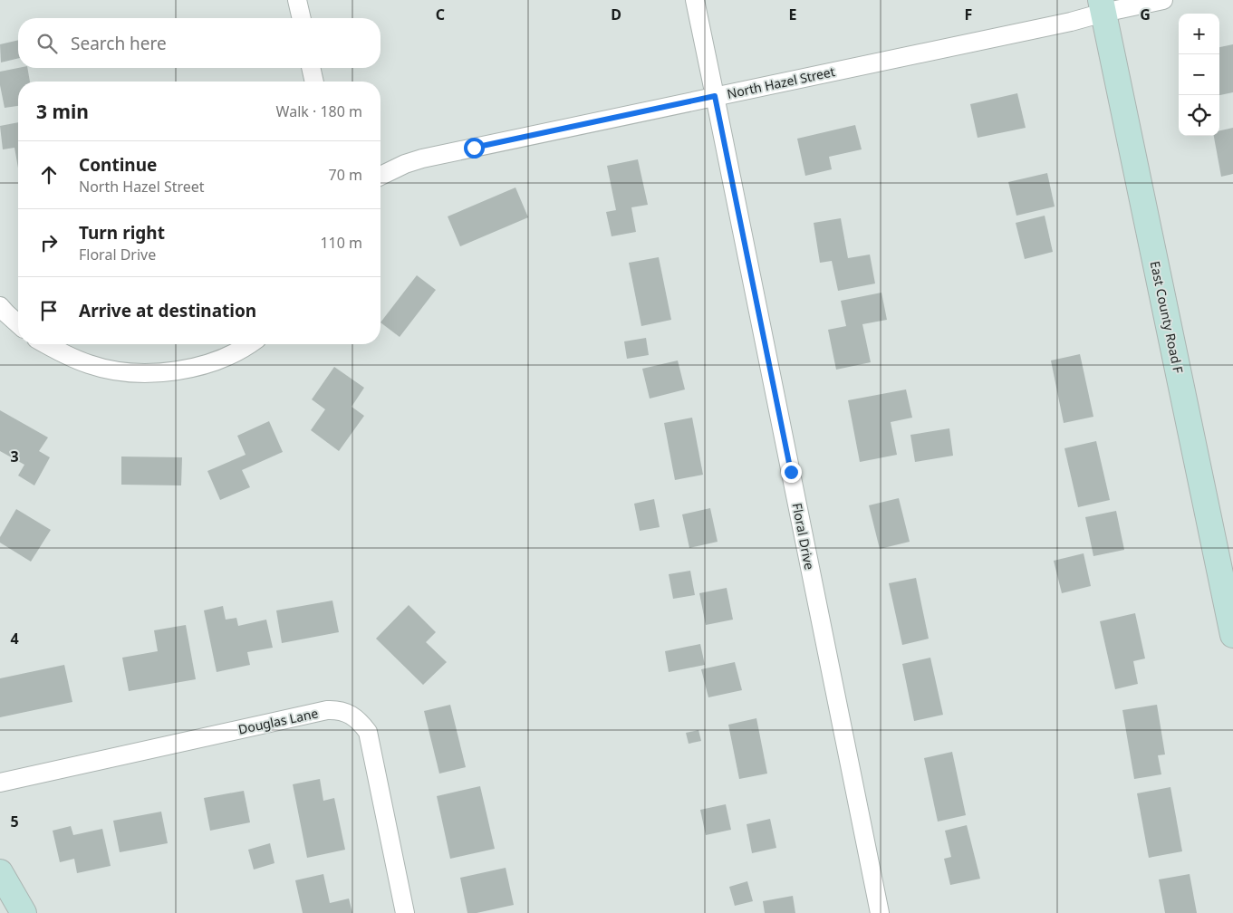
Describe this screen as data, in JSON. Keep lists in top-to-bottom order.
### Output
{
  "streets": {
    "street": [
      "North Hazel Street",
      "East County Road F",
      "Floral Drive",
      "Douglas Lane"
    ]
  },
  "crossings": [
    ["North Hazel Street", "East County Road F"],
    ["North Hazel Street", "Floral Drive"]
  ],
  "page": {
    "map_buttons": ["+", "−"],
    "search": "Search here",
    "heading": ["3 min", "Walk · 180 m"],
    "list": [
      ["Continue", "North Hazel Street", "70 m"],
      ["Turn right", "Floral Drive", "110 m"],
      "Arrive at destination"
    ]
  },
  "grid": {
    "columns": [
      "C",
      "D",
      "E",
      "F",
      "G"
    ],
    "rows": ["3", "4", "5"]
  }
}
